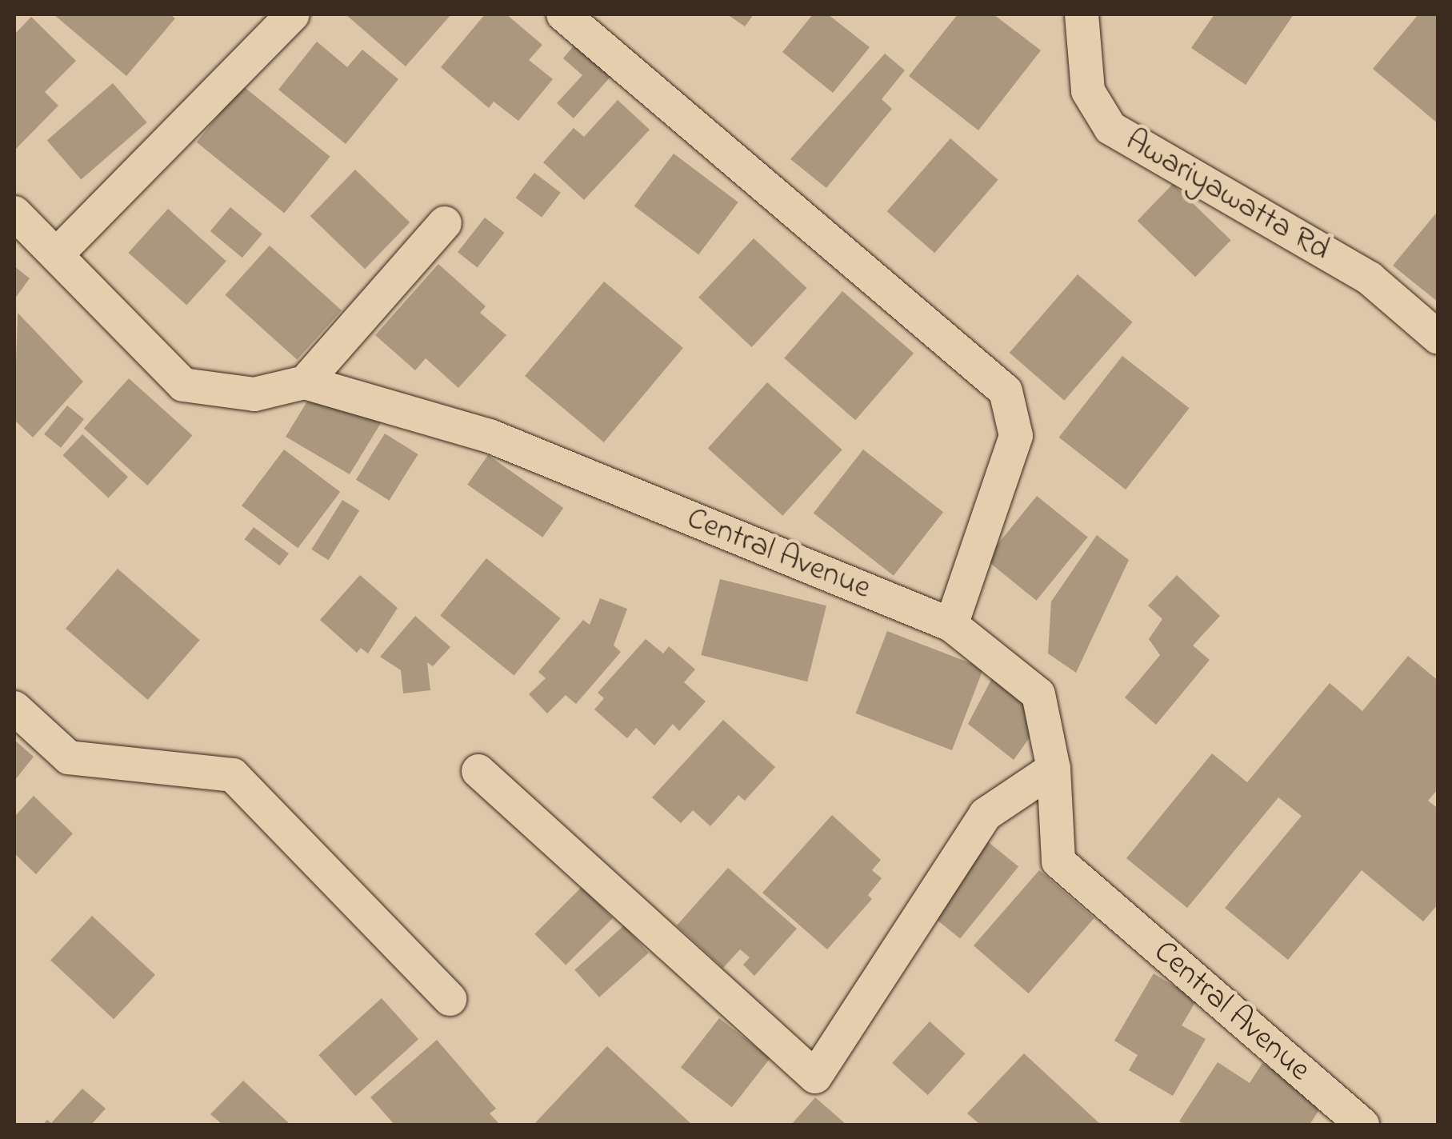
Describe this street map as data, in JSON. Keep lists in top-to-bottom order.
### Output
{
  "streets": {
    "street": ["Awariyawatta Rd", "Central Avenue"]
  }
}
